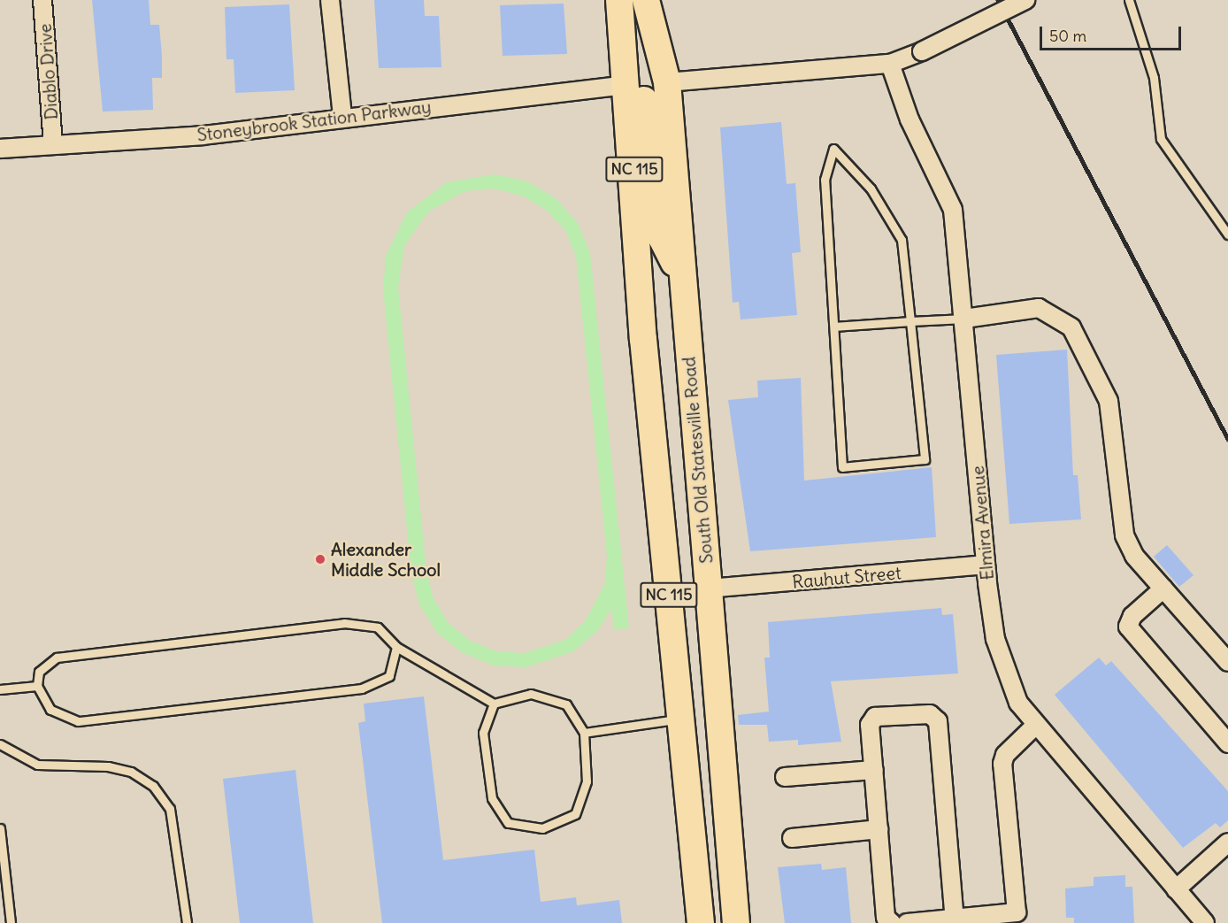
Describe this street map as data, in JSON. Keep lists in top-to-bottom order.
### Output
{
  "streets": {
    "main road": ["NC 115", "South Old Statesville Road"],
    "street": [
      "Diablo Drive",
      "Stoneybrook Station Parkway",
      "Elmira Avenue",
      "Rauhut Street"
    ]
  },
  "crossings": [
    ["Diablo Drive", "Stoneybrook Station Parkway"],
    ["Stoneybrook Station Parkway", "NC 115"],
    ["South Old Statesville Road", "Rauhut Street"],
    ["Elmira Avenue", "Rauhut Street"]
  ],
  "places": ["Alexander Middle School"],
  "scale_bar": "50 m"
}
